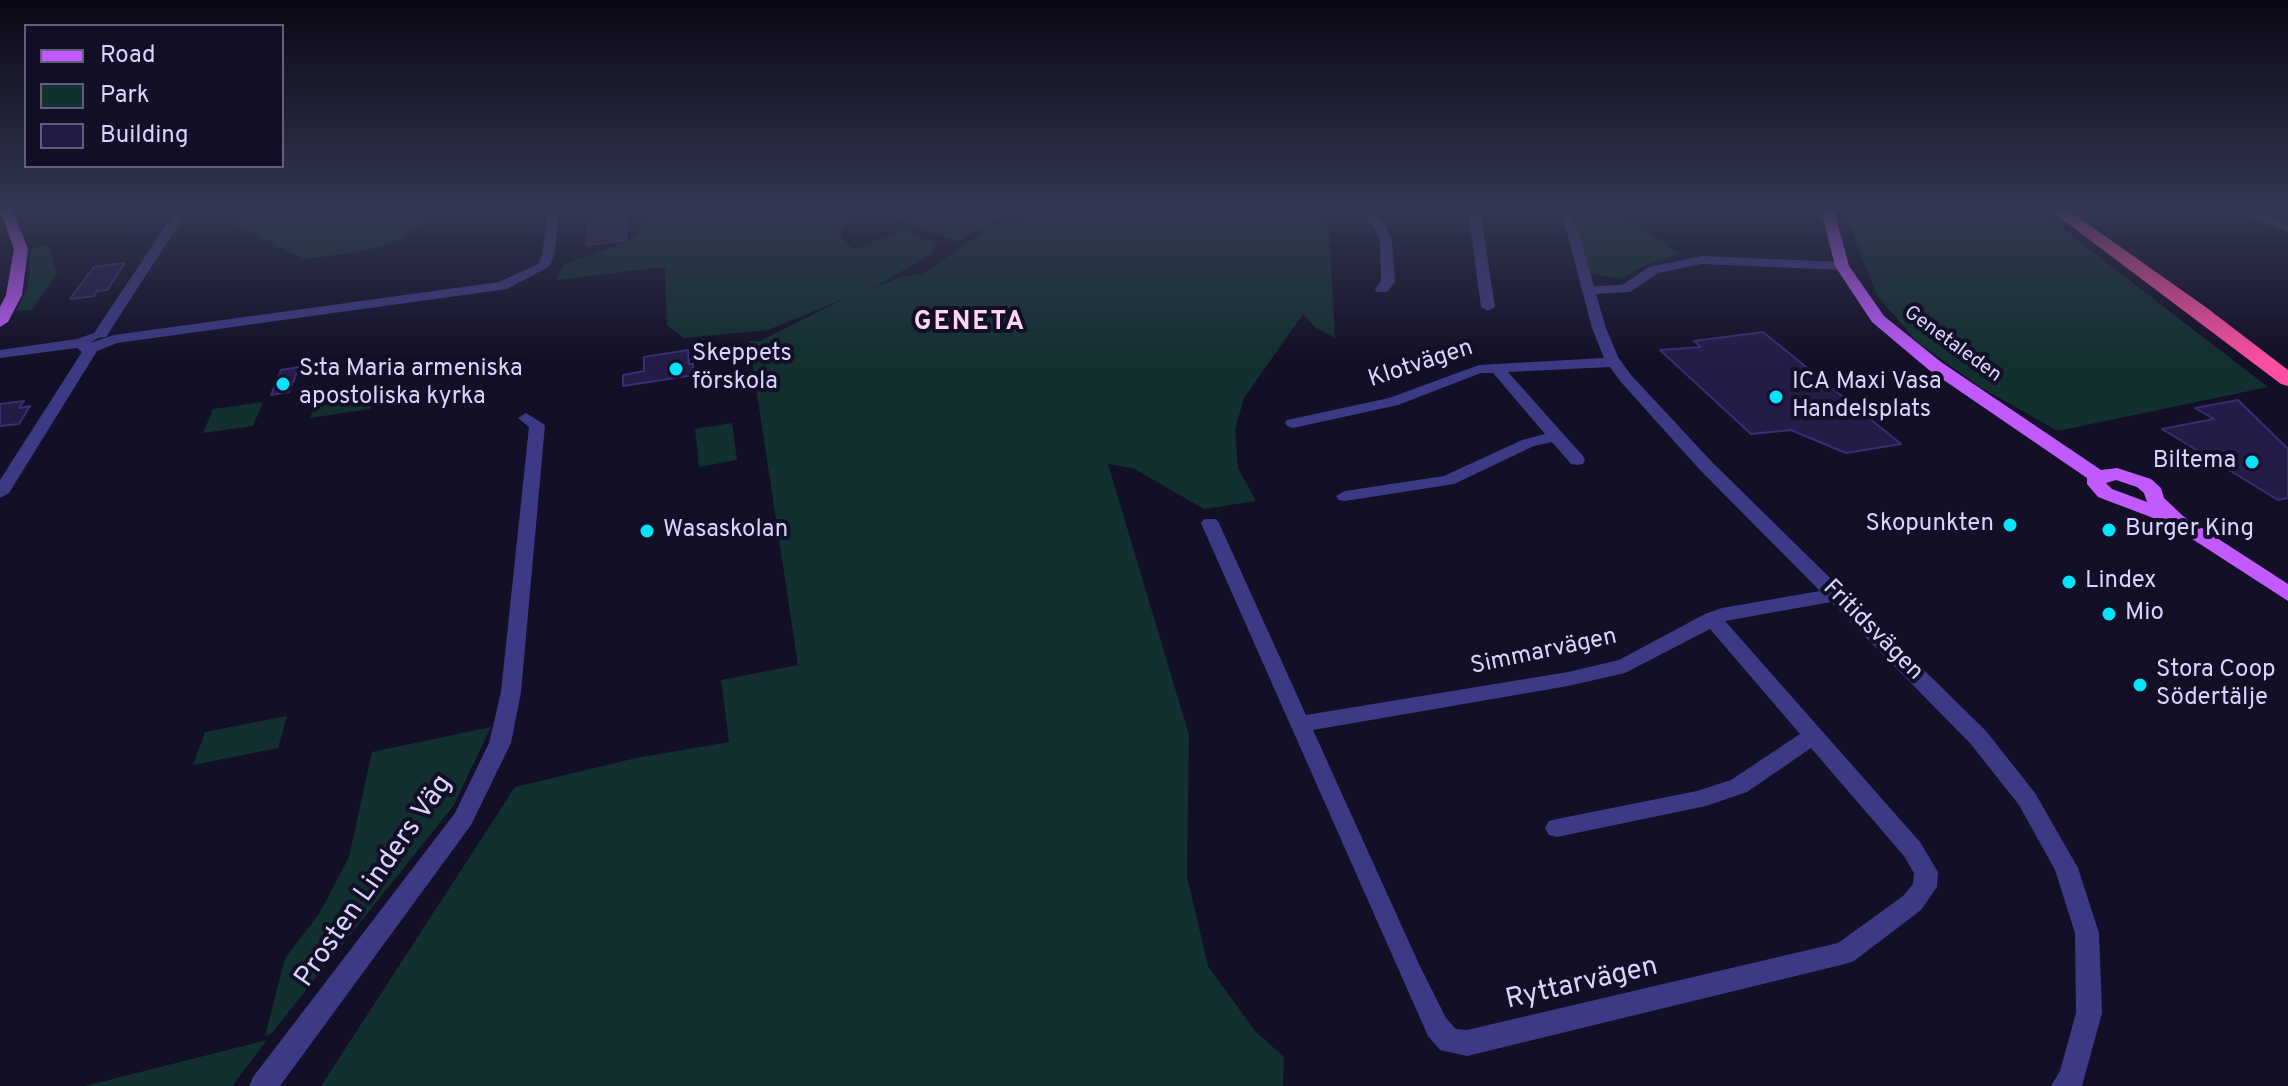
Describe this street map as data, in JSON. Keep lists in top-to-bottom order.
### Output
{
  "streets": {
    "main road": ["Genetaleden"],
    "street": [
      "Klotvägen",
      "Fritidsvägen",
      "Simmarvägen",
      "Prosten Linders Väg",
      "Ryttarvägen"
    ]
  },
  "crossings": [
    ["Klotvägen", "Fritidsvägen"],
    ["Fritidsvägen", "Simmarvägen"],
    ["Simmarvägen", "Ryttarvägen"]
  ],
  "districts": ["GENETA"],
  "places": [
    "Skeppets förskola",
    "S:ta Maria armeniska apostoliska kyrka",
    "ICA Maxi Vasa Handelsplats",
    "Biltema",
    "Skopunkten",
    "Burger King",
    "Wasaskolan",
    "Lindex",
    "Mio",
    "Stora Coop Södertälje"
  ],
  "legend": ["Road", "Park", "Building"]
}
